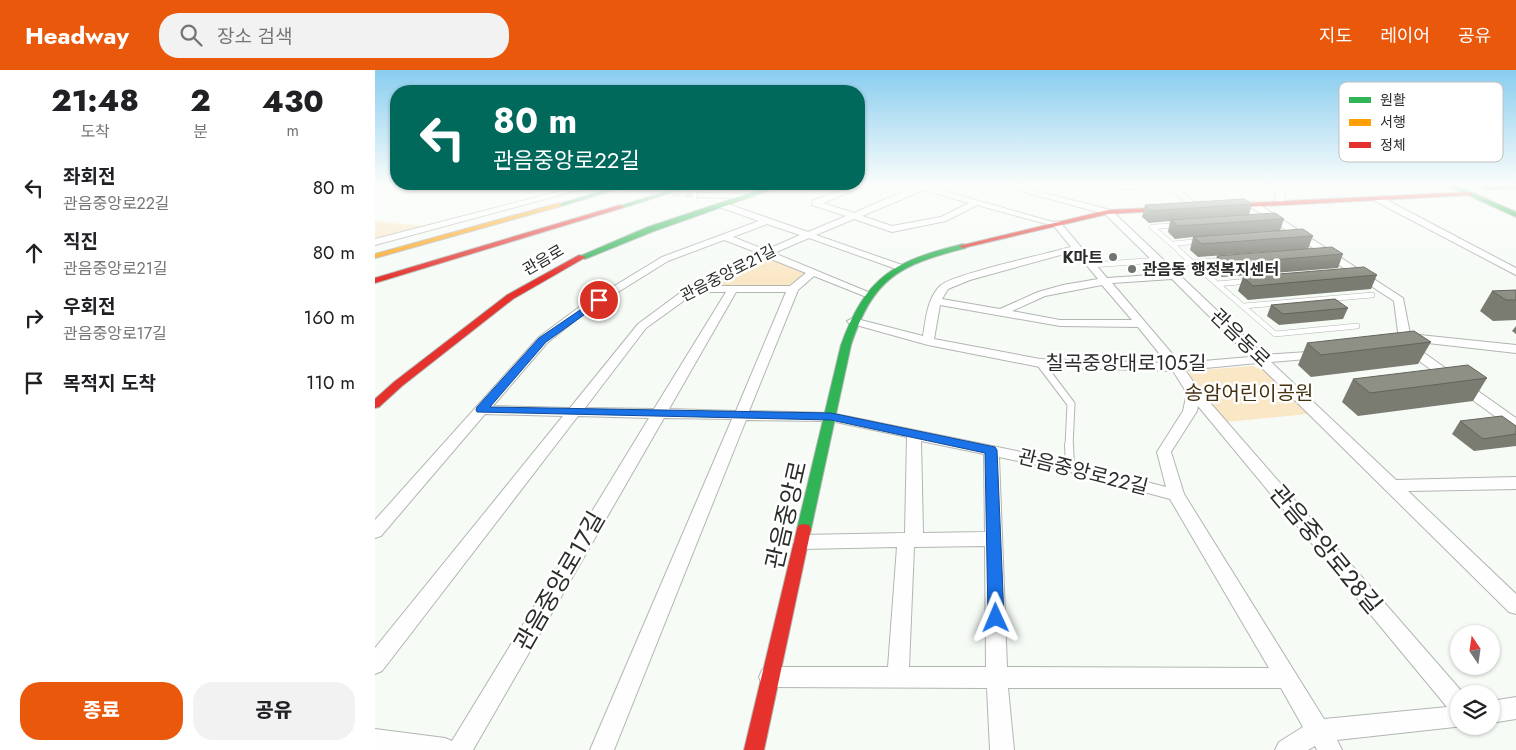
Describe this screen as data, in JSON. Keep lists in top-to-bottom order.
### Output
{
  "streets": {
    "main road": ["관음로", "관음중앙로"],
    "street": [
      "관음중앙로21길",
      "관음동로",
      "칠곡중앙대로105길",
      "관음중앙로22길",
      "관음중앙로28길",
      "관음중앙로17길"
    ]
  },
  "crossings": [
    ["관음중앙로21길", "관음중앙로17길"],
    ["관음동로", "칠곡중앙대로105길"],
    ["칠곡중앙대로105길", "관음중앙로"],
    ["칠곡중앙대로105길", "관음중앙로28길"],
    ["관음중앙로22길", "관음중앙로"],
    ["관음중앙로", "관음중앙로28길"]
  ],
  "parks": ["송암어린이공원"],
  "places": ["K마트", "관음동 행정복지센터"],
  "legend": ["원활", "서행", "정체"],
  "north": "top",
  "page": {
    "header": "Headway",
    "search": "장소 검색",
    "nav": ["지도", "레이어", "공유"],
    "eta": [
      "21:48",
      "도착",
      "2",
      "분",
      "430",
      "m"
    ],
    "turn": ["80 m", "관음중앙로22길"],
    "list": [
      {
        "name": "좌회전",
        "note": "관음중앙로22길",
        "value": "80 m"
      },
      {
        "name": "직진",
        "note": "관음중앙로21길",
        "value": "80 m"
      },
      {
        "name": "우회전",
        "note": "관음중앙로17길",
        "value": "160 m"
      },
      {
        "name": "목적지 도착",
        "value": "110 m"
      }
    ],
    "buttons": ["종료", "공유"]
  }
}
